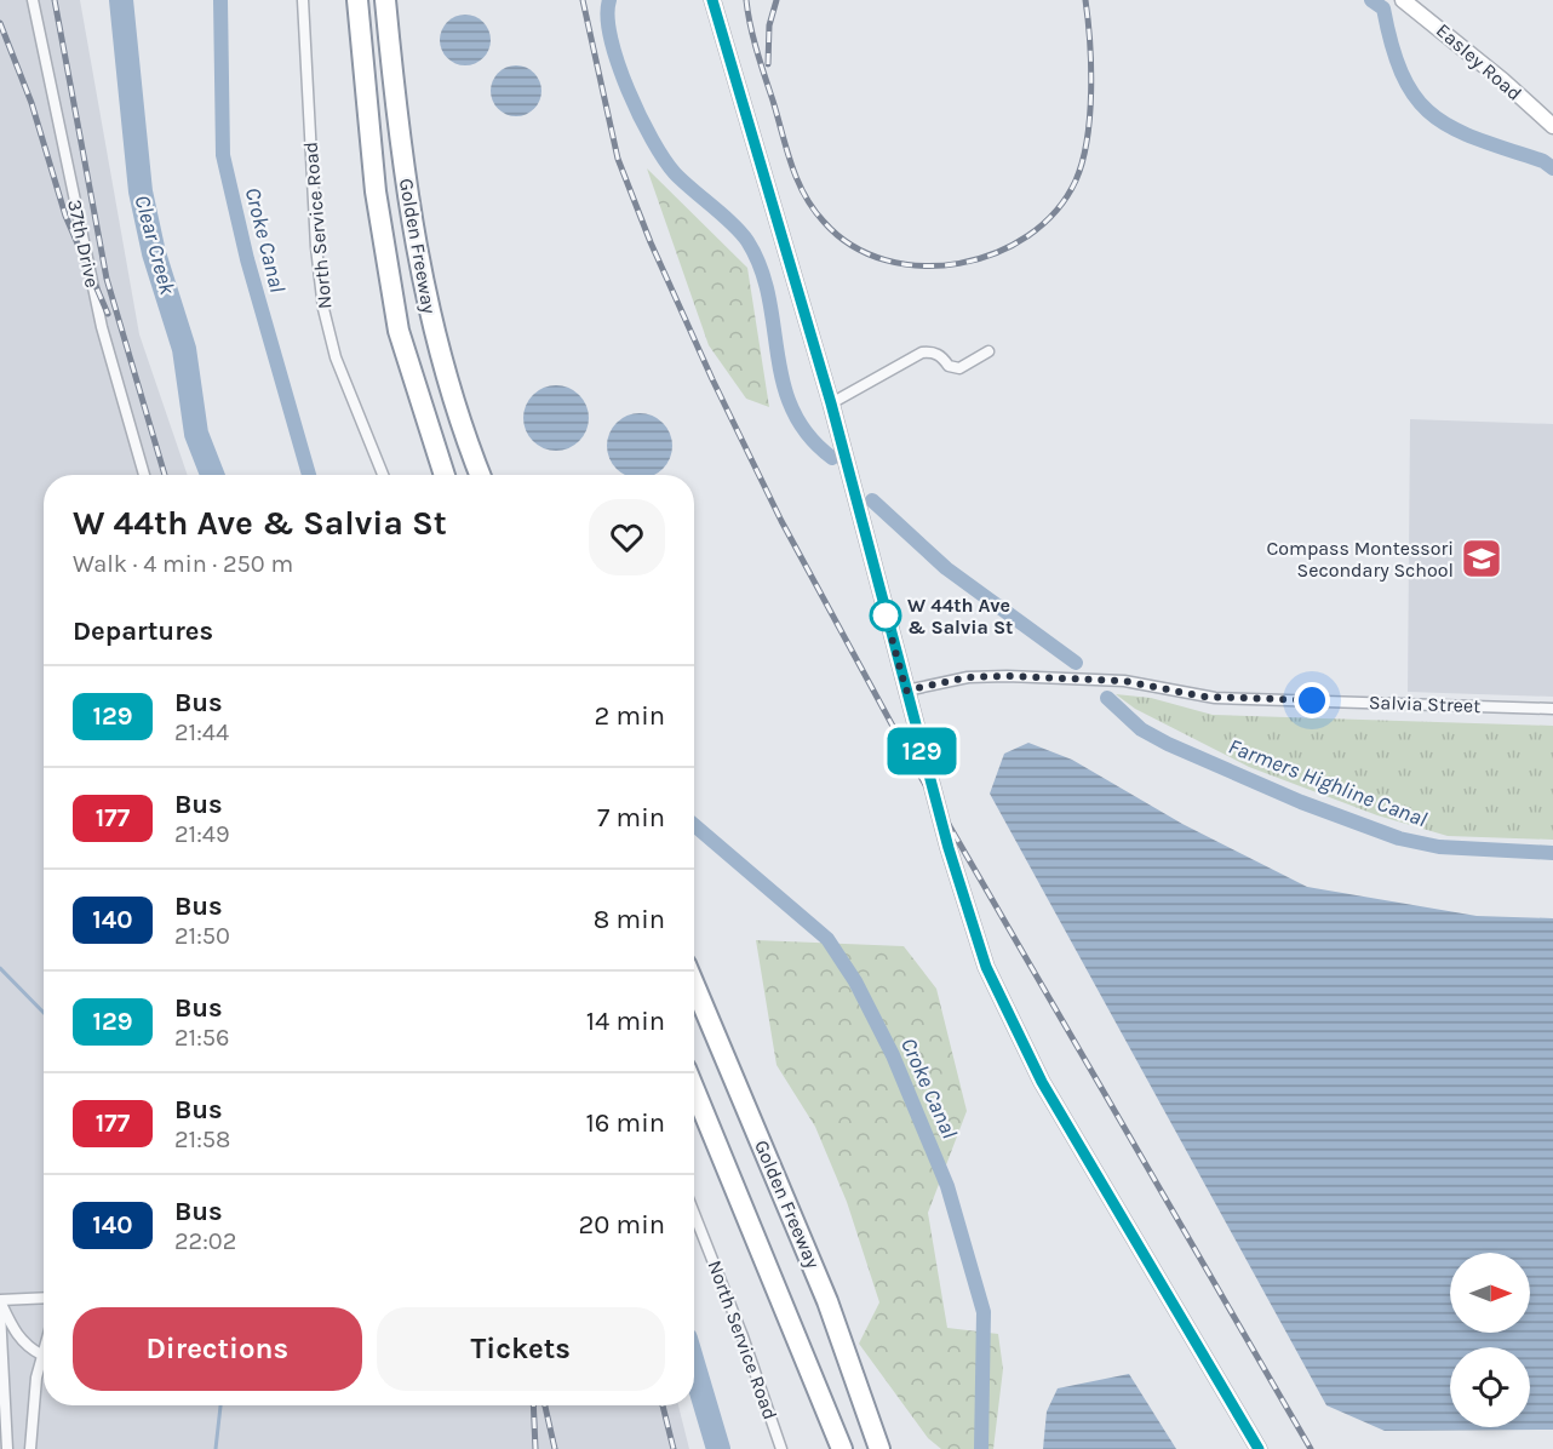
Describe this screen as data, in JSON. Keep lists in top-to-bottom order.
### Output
{
  "streets": {
    "highway": ["Golden Freeway"],
    "street": [
      "Easley Road",
      "North Service Road",
      "37th Drive",
      "Salvia Street"
    ]
  },
  "water": ["Croke Canal", "Clear Creek", "Farmers Highline Canal"],
  "places": {
    "school or university": ["Compass Montessori Secondary School"],
    "other": ["W 44th Ave & Salvia St"]
  },
  "lines": ["bus line 129"],
  "north": "right",
  "page": {
    "on_map": "129",
    "heading": [
      ["W 44th Ave & Salvia St", "Walk · 4 min · 250 m"],
      "Departures"
    ],
    "list": [
      {
        "mark": "129",
        "name": "Bus",
        "note": "21:44",
        "value": "2 min"
      },
      {
        "mark": "177",
        "name": "Bus",
        "note": "21:49",
        "value": "7 min"
      },
      {
        "mark": "140",
        "name": "Bus",
        "note": "21:50",
        "value": "8 min"
      },
      {
        "mark": "129",
        "name": "Bus",
        "note": "21:56",
        "value": "14 min"
      },
      {
        "mark": "177",
        "name": "Bus",
        "note": "21:58",
        "value": "16 min"
      },
      {
        "mark": "140",
        "name": "Bus",
        "note": "22:02",
        "value": "20 min"
      }
    ],
    "buttons": ["Directions", "Tickets"]
  }
}
